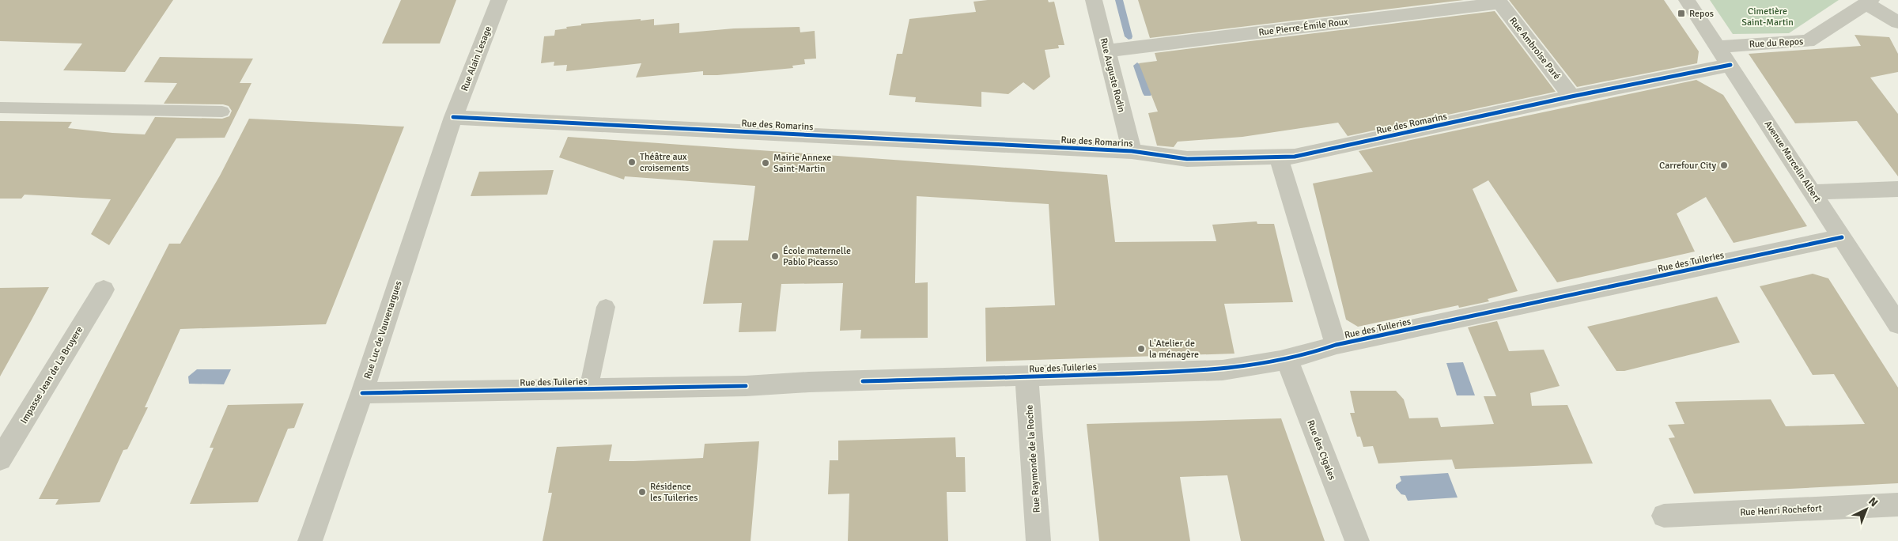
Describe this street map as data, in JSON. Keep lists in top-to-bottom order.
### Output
{
  "streets": {
    "street": [
      "Rue Pierre-Émile Roux",
      "Rue du Repos",
      "Rue Ambroise Paré",
      "Rue Alain Lesage",
      "Rue Auguste Rodin",
      "Rue des Romarins",
      "Avenue Marcelin Albert",
      "Rue des Tuileries",
      "Rue Luc de Vauvenargues",
      "Impasse Jean de La Bruyere",
      "Rue des Cigales",
      "Rue Raymonde de la Roche",
      "Rue Henri Rochefort"
    ]
  },
  "crossings": [
    ["Rue Pierre-Émile Roux", "Rue Ambroise Paré"],
    ["Rue Pierre-Émile Roux", "Rue Auguste Rodin"],
    ["Rue du Repos", "Avenue Marcelin Albert"],
    ["Rue Ambroise Paré", "Rue des Romarins"],
    ["Rue Alain Lesage", "Rue des Romarins"],
    ["Rue Alain Lesage", "Rue Luc de Vauvenargues"],
    ["Rue Auguste Rodin", "Rue des Romarins"],
    ["Rue des Romarins", "Avenue Marcelin Albert"],
    ["Rue des Romarins", "Rue Luc de Vauvenargues"],
    ["Avenue Marcelin Albert", "Rue des Tuileries"],
    ["Rue des Tuileries", "Rue Luc de Vauvenargues"],
    ["Rue des Tuileries", "Rue des Cigales"],
    ["Rue des Tuileries", "Rue Raymonde de la Roche"]
  ],
  "parks": ["Cimetière Saint-Martin"],
  "places": {
    "transit": ["Repos"],
    "other": [
      "Théâtre aux croisements",
      "Mairie Annexe Saint-Martin",
      "Carrefour City",
      "École maternelle Pablo Picasso",
      "L'Atelier de la ménagère",
      "Résidence les Tuileries"
    ]
  },
  "north": "top right"
}
